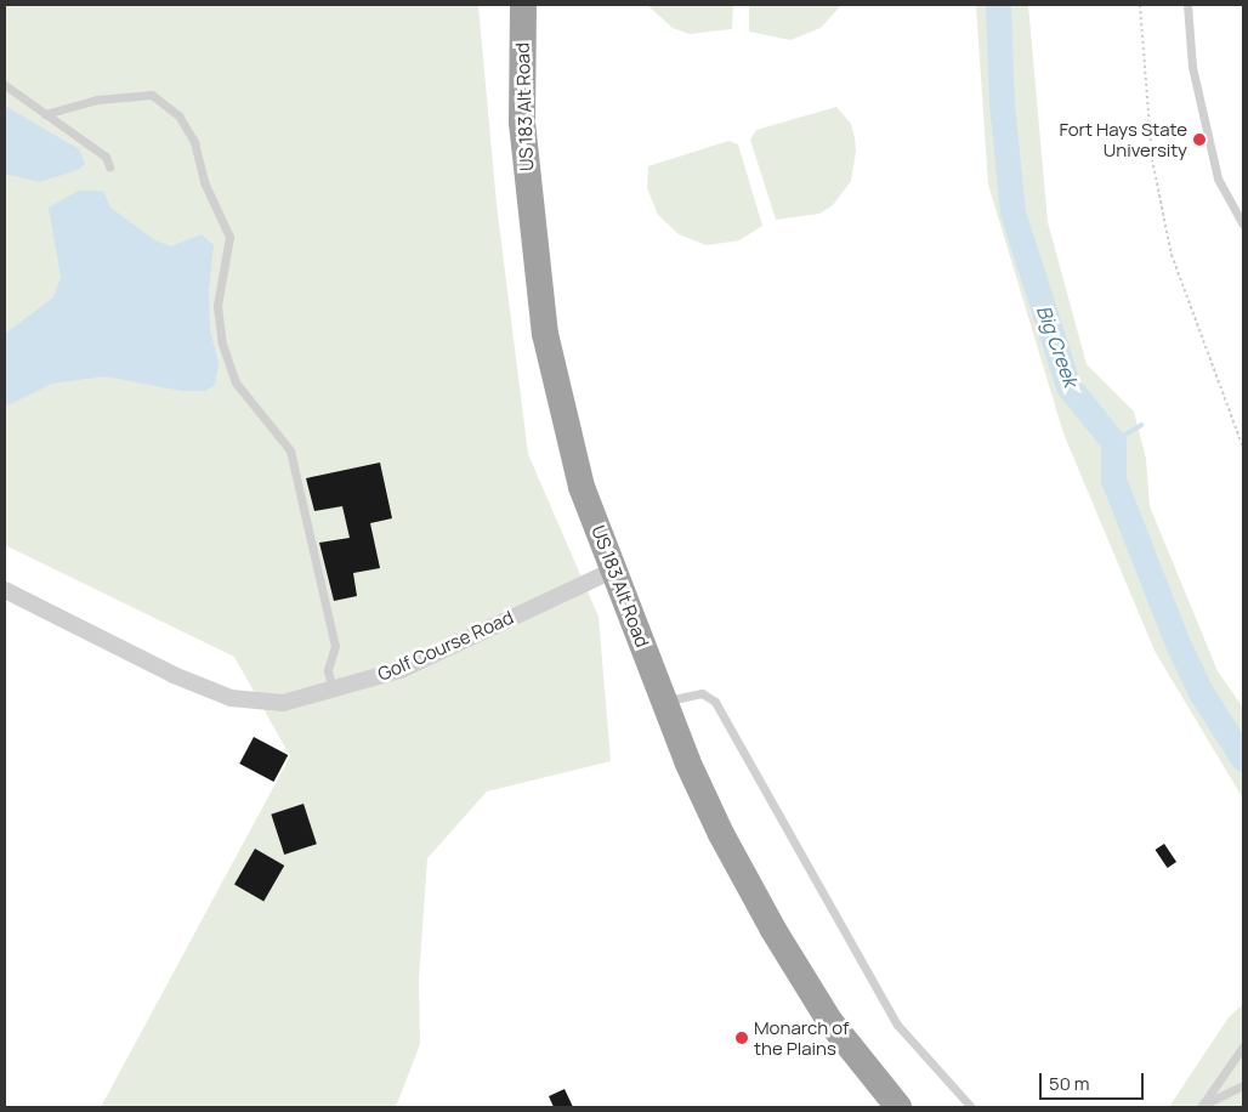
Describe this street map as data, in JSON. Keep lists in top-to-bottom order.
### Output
{
  "streets": {
    "highway": ["US 183 Alt Road"],
    "street": ["Golf Course Road"]
  },
  "crossings": [
    ["US 183 Alt Road", "Golf Course Road"]
  ],
  "water": ["Big Creek"],
  "places": ["Fort Hays State University", "Monarch of the Plains"],
  "scale_bar": "50 m"
}
